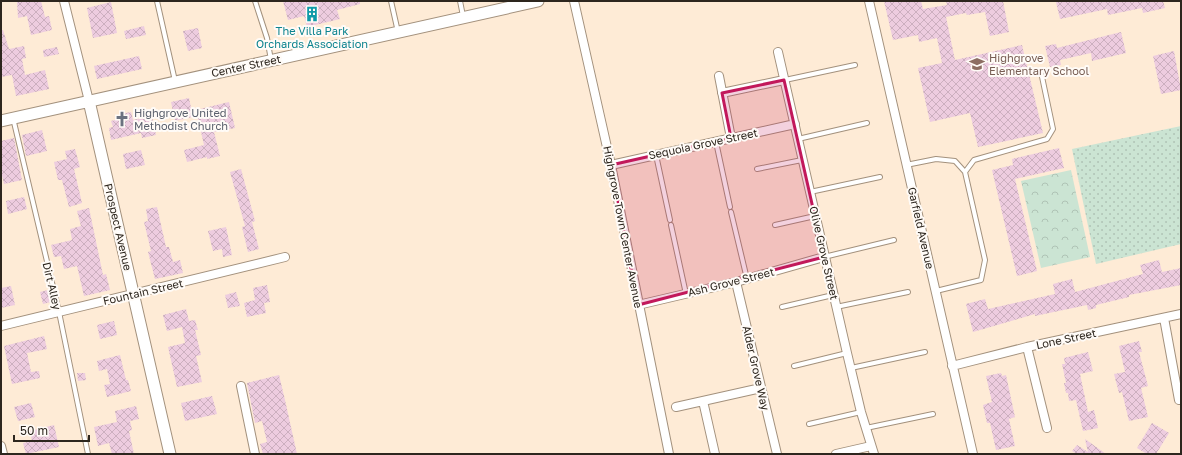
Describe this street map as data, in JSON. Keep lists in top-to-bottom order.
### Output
{
  "streets": {
    "main road": ["Center Street", "Prospect Avenue"],
    "street": [
      "Sequoia Grove Street",
      "Highgrove Town Center Avenue",
      "Garfield Avenue",
      "Olive Grove Street",
      "Ash Grove Street",
      "Fountain Street",
      "Lone Street",
      "Alder Grove Way"
    ],
    "lane": ["Dirt Alley"]
  },
  "crossings": [
    ["Center Street", "Prospect Avenue"],
    ["Center Street", "Dirt Alley"],
    ["Sequoia Grove Street", "Highgrove Town Center Avenue"],
    ["Sequoia Grove Street", "Olive Grove Street"],
    ["Prospect Avenue", "Fountain Street"],
    ["Highgrove Town Center Avenue", "Ash Grove Street"],
    ["Garfield Avenue", "Lone Street"],
    ["Olive Grove Street", "Ash Grove Street"],
    ["Ash Grove Street", "Alder Grove Way"],
    ["Dirt Alley", "Fountain Street"]
  ],
  "places": {
    "building": ["The Villa Park Orchards Association"],
    "school or university": ["Highgrove Elementary School"],
    "church": ["Highgrove United Methodist Church"]
  },
  "scale_bar": "50 m"
}
